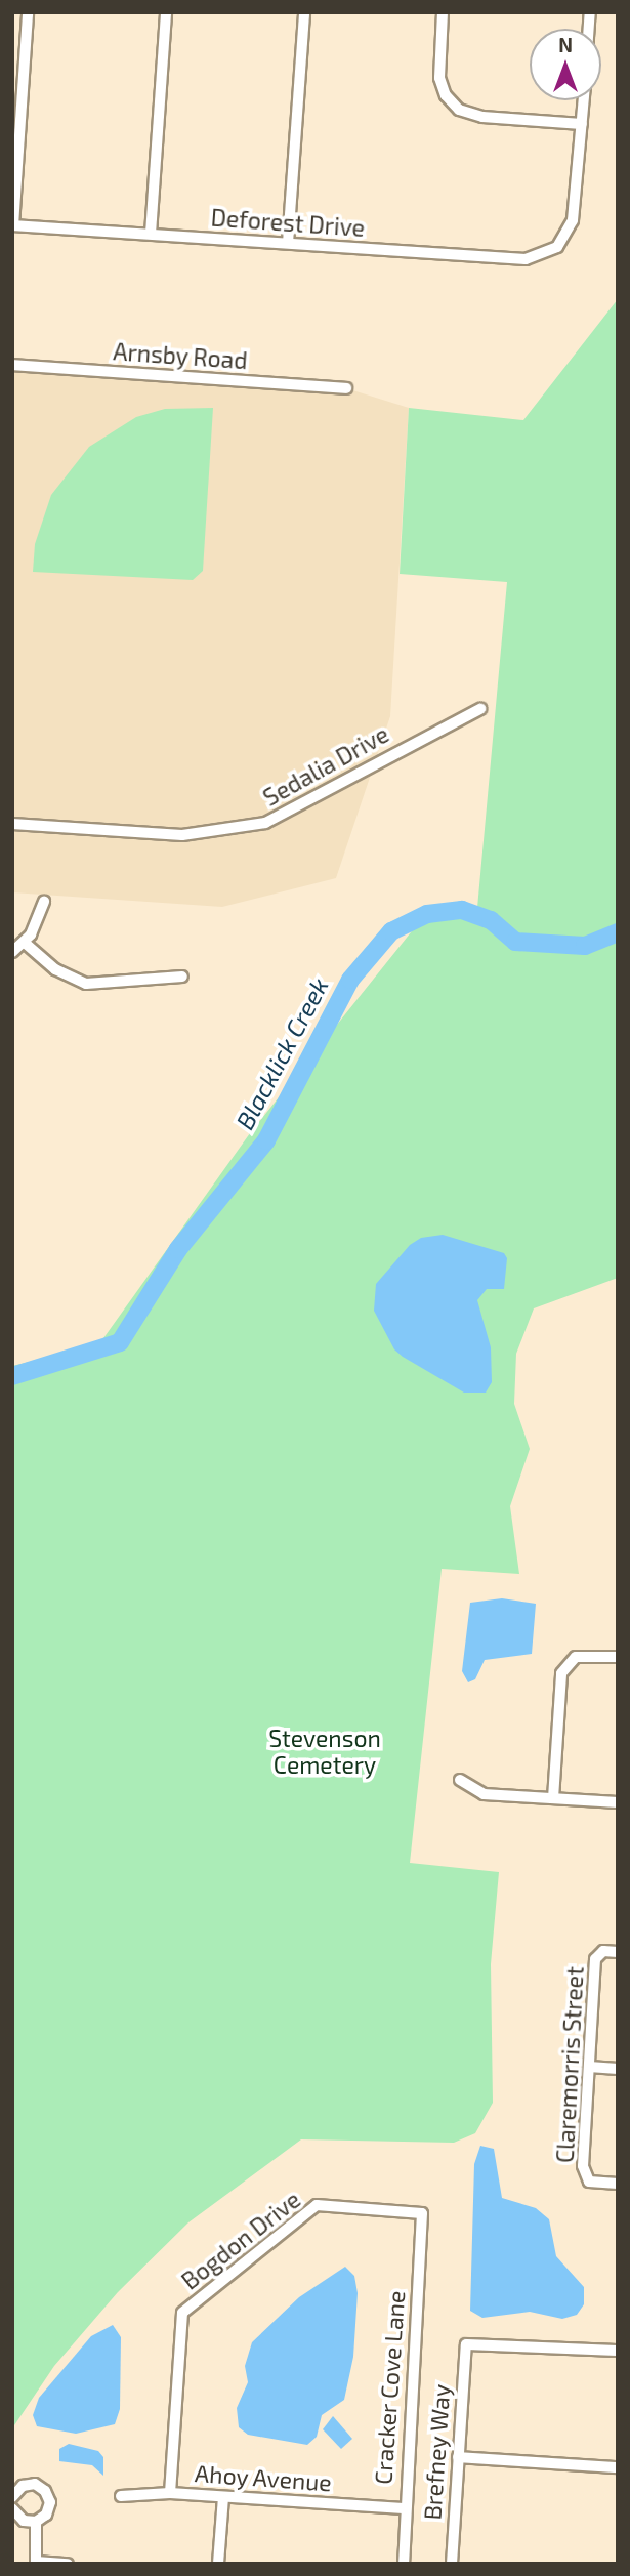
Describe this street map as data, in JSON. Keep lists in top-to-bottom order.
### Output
{
  "streets": {
    "street": [
      "Deforest Drive",
      "Arnsby Road",
      "Sedalia Drive",
      "Claremorris Street",
      "Bogdon Drive",
      "Cracker Cove Lane",
      "Brefney Way",
      "Ahoy Avenue"
    ]
  },
  "crossings": [
    ["Bogdon Drive", "Cracker Cove Lane"],
    ["Bogdon Drive", "Ahoy Avenue"],
    ["Cracker Cove Lane", "Ahoy Avenue"]
  ],
  "water": ["Blacklick Creek"],
  "parks": ["Stevenson Cemetery"],
  "north": "top"
}
